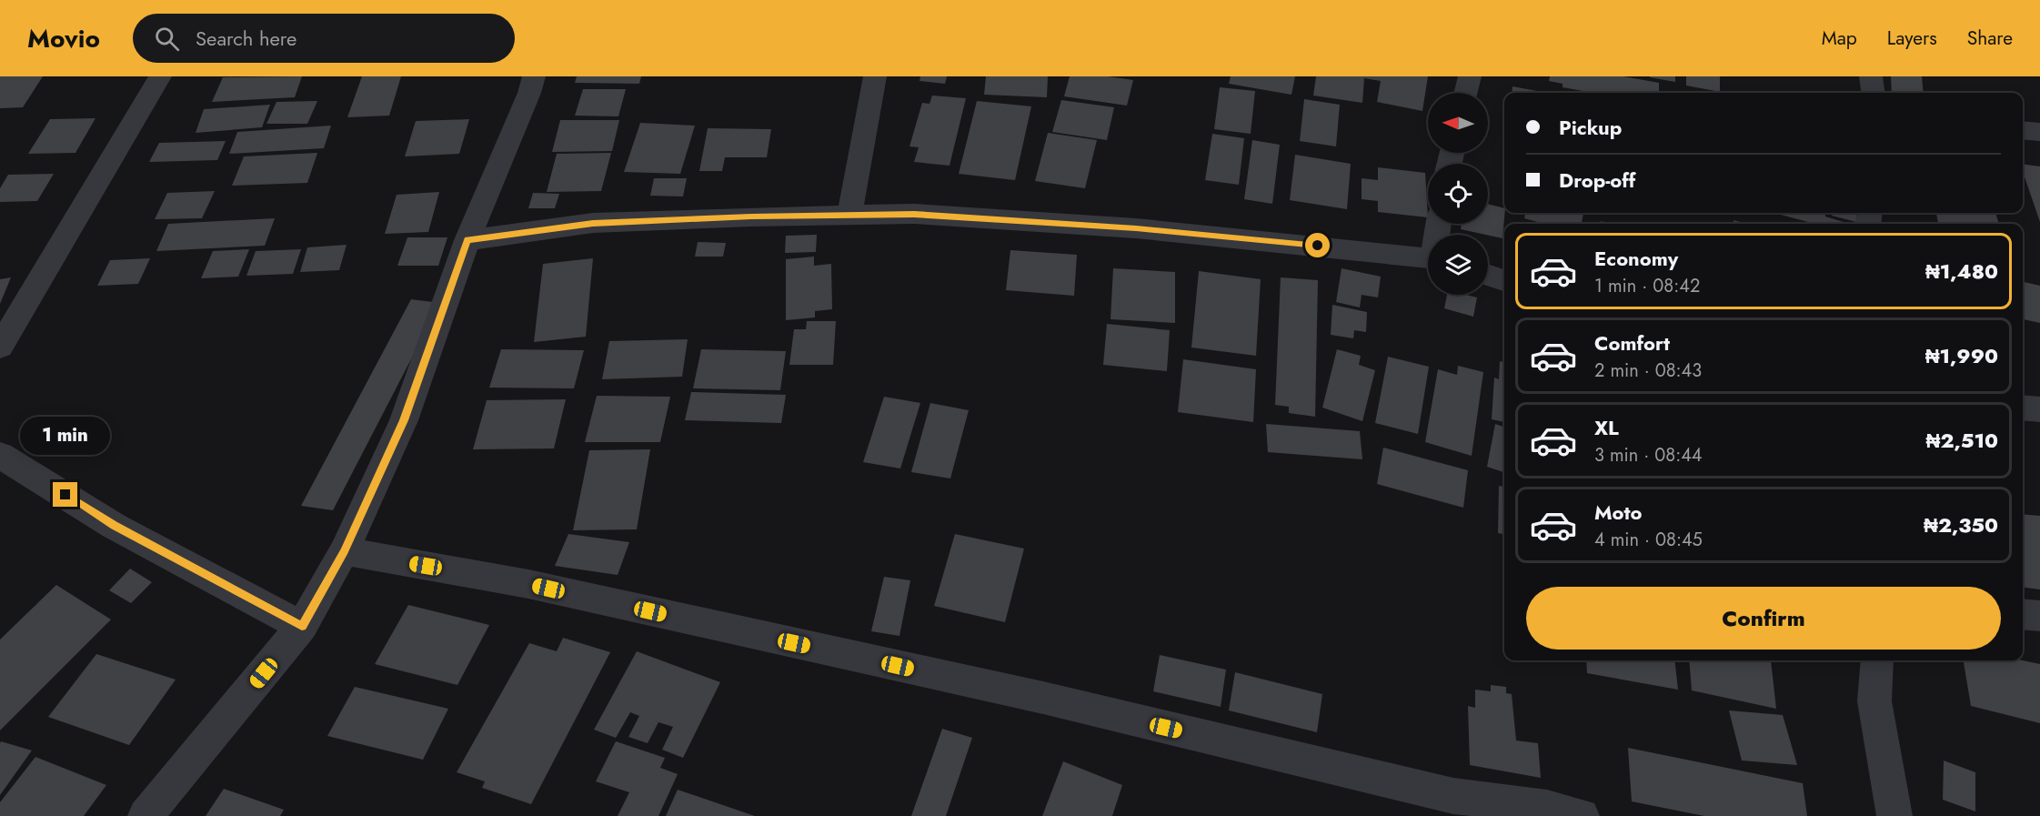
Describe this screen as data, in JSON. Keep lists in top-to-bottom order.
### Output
{
  "north": "left",
  "page": {
    "header": "Movio",
    "search": "Search here",
    "nav": ["Map", "Layers", "Share"],
    "banner": ["Pickup", "Drop-off"],
    "list": [
      {
        "name": "Economy",
        "note": "1 min · 08:42",
        "value": "₦1,480"
      },
      {
        "name": "Comfort",
        "note": "2 min · 08:43",
        "value": "₦1,990"
      },
      {
        "name": "XL",
        "note": "3 min · 08:44",
        "value": "₦2,510"
      },
      {
        "name": "Moto",
        "note": "4 min · 08:45",
        "value": "₦2,350"
      }
    ],
    "bubble": "1 min",
    "buttons": "Confirm"
  }
}
